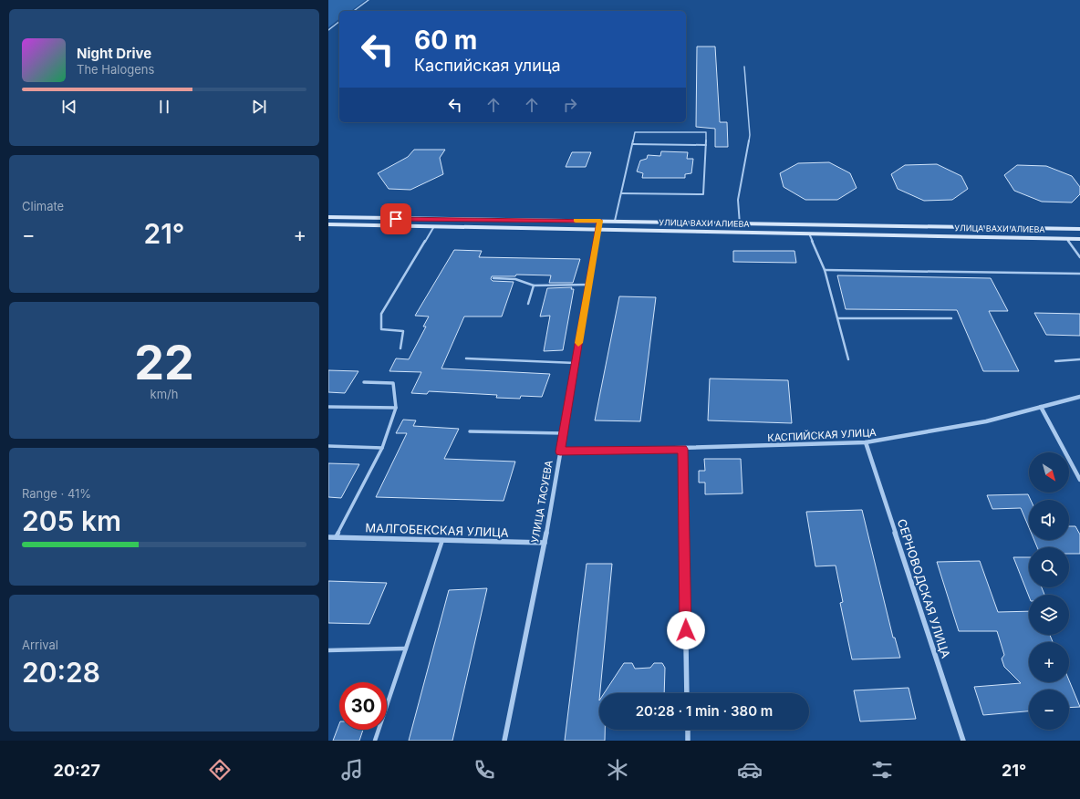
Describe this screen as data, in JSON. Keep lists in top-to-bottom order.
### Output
{
  "streets": {
    "main road": ["УЛИЦА ВАХИ АЛИЕВА"],
    "street": [
      "КАСПИЙСКАЯ УЛИЦА",
      "УЛИЦА ТАСУЕВА",
      "МАЛГОБЕКСКАЯ УЛИЦА",
      "СЕРНОВОДСКАЯ УЛИЦА"
    ]
  },
  "crossings": [
    ["УЛИЦА ВАХИ АЛИЕВА", "УЛИЦА ТАСУЕВА"],
    ["КАСПИЙСКАЯ УЛИЦА", "УЛИЦА ТАСУЕВА"],
    ["КАСПИЙСКАЯ УЛИЦА", "СЕРНОВОДСКАЯ УЛИЦА"],
    ["УЛИЦА ТАСУЕВА", "МАЛГОБЕКСКАЯ УЛИЦА"]
  ],
  "north": "bottom right",
  "page": {
    "turn": ["60 m", "Каспийская улица"],
    "song": ["Night Drive", "The Halogens"],
    "tile": [
      "Climate",
      ["22", "km/h"],
      ["Range · 41%", "205 km"],
      ["Arrival", "20:28"]
    ],
    "heat": ["−", "21°", "+"],
    "map_buttons": ["+", "−"],
    "limit": "30",
    "trip": "20:28 · 1 min · 380 m",
    "tabs": ["20:27", "21°"]
  }
}
